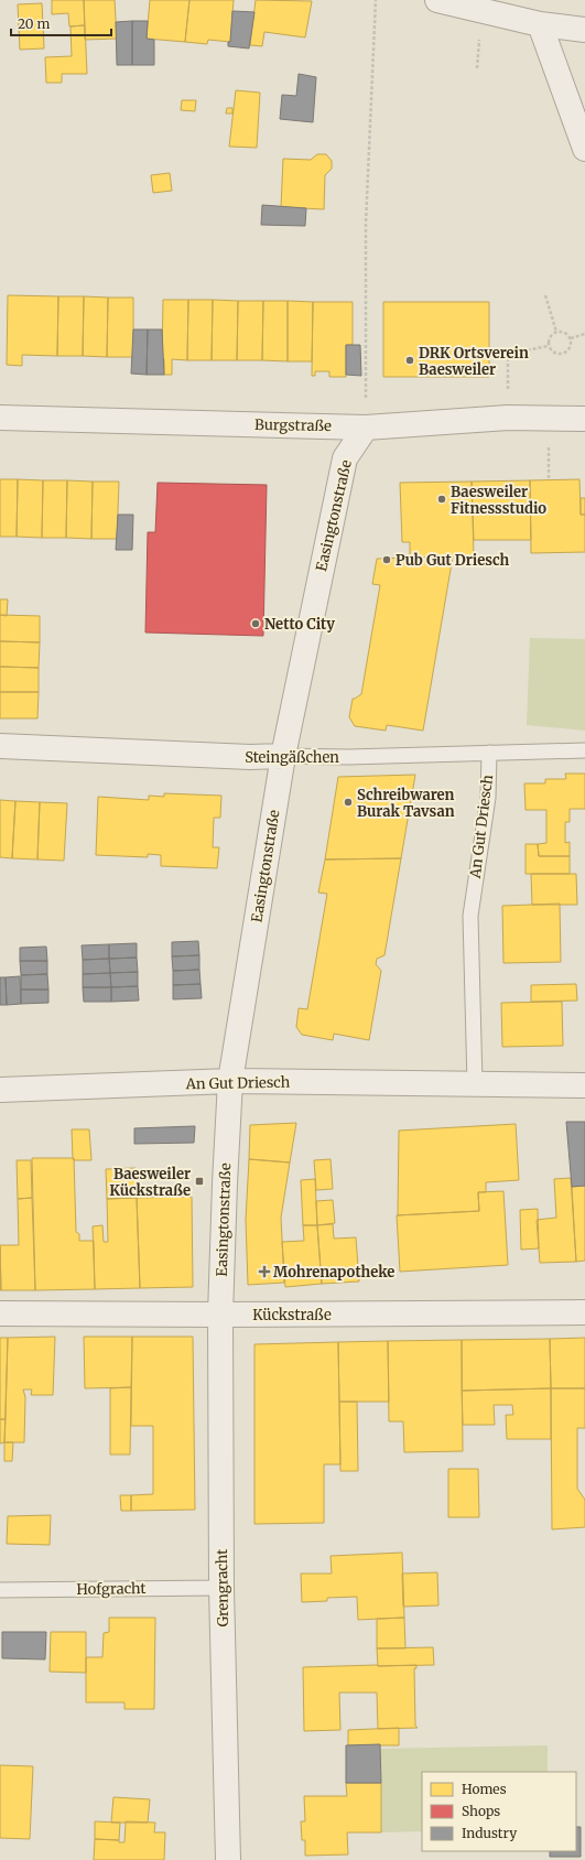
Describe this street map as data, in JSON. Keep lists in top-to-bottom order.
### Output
{
  "streets": {
    "street": [
      "Burgstraße",
      "Easingtonstraße",
      "Steingäßchen",
      "An Gut Driesch",
      "Kückstraße",
      "Grengracht"
    ],
    "lane": ["Hofgracht"]
  },
  "crossings": [
    ["Burgstraße", "Easingtonstraße"],
    ["Easingtonstraße", "Steingäßchen"],
    ["Easingtonstraße", "An Gut Driesch"],
    ["Easingtonstraße", "Kückstraße"],
    ["Easingtonstraße", "Grengracht"],
    ["Steingäßchen", "An Gut Driesch"],
    ["Kückstraße", "Grengracht"],
    ["Grengracht", "Hofgracht"]
  ],
  "places": {
    "other": [
      "DRK Ortsverein Baesweiler",
      "Baesweiler Fitnessstudio",
      "Pub Gut Driesch",
      "Netto City",
      "Schreibwaren Burak Tavsan"
    ],
    "transit": ["Baesweiler Kückstraße"],
    "health": ["Mohrenapotheke"]
  },
  "legend": ["Homes", "Shops", "Industry"],
  "scale_bar": "20 m"
}
